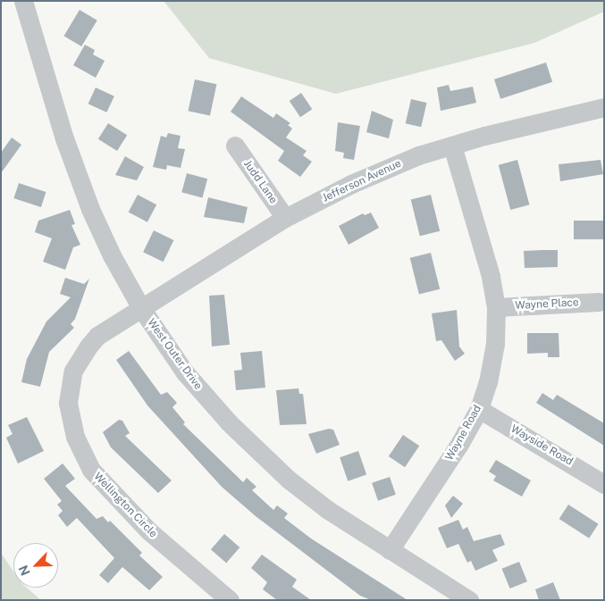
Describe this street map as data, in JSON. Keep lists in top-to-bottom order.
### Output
{
  "streets": {
    "street": [
      "Jefferson Avenue",
      "Judd Lane",
      "Wayne Place",
      "West Outer Drive",
      "Wayne Road",
      "Wayside Road",
      "Wellington Circle"
    ]
  },
  "crossings": [
    ["Jefferson Avenue", "Judd Lane"],
    ["Jefferson Avenue", "West Outer Drive"],
    ["Jefferson Avenue", "Wayne Road"],
    ["Jefferson Avenue", "Wellington Circle"],
    ["Wayne Place", "Wayne Road"],
    ["West Outer Drive", "Wayne Road"],
    ["West Outer Drive", "Wellington Circle"],
    ["Wayne Road", "Wayside Road"]
  ],
  "north": "bottom left"
}
